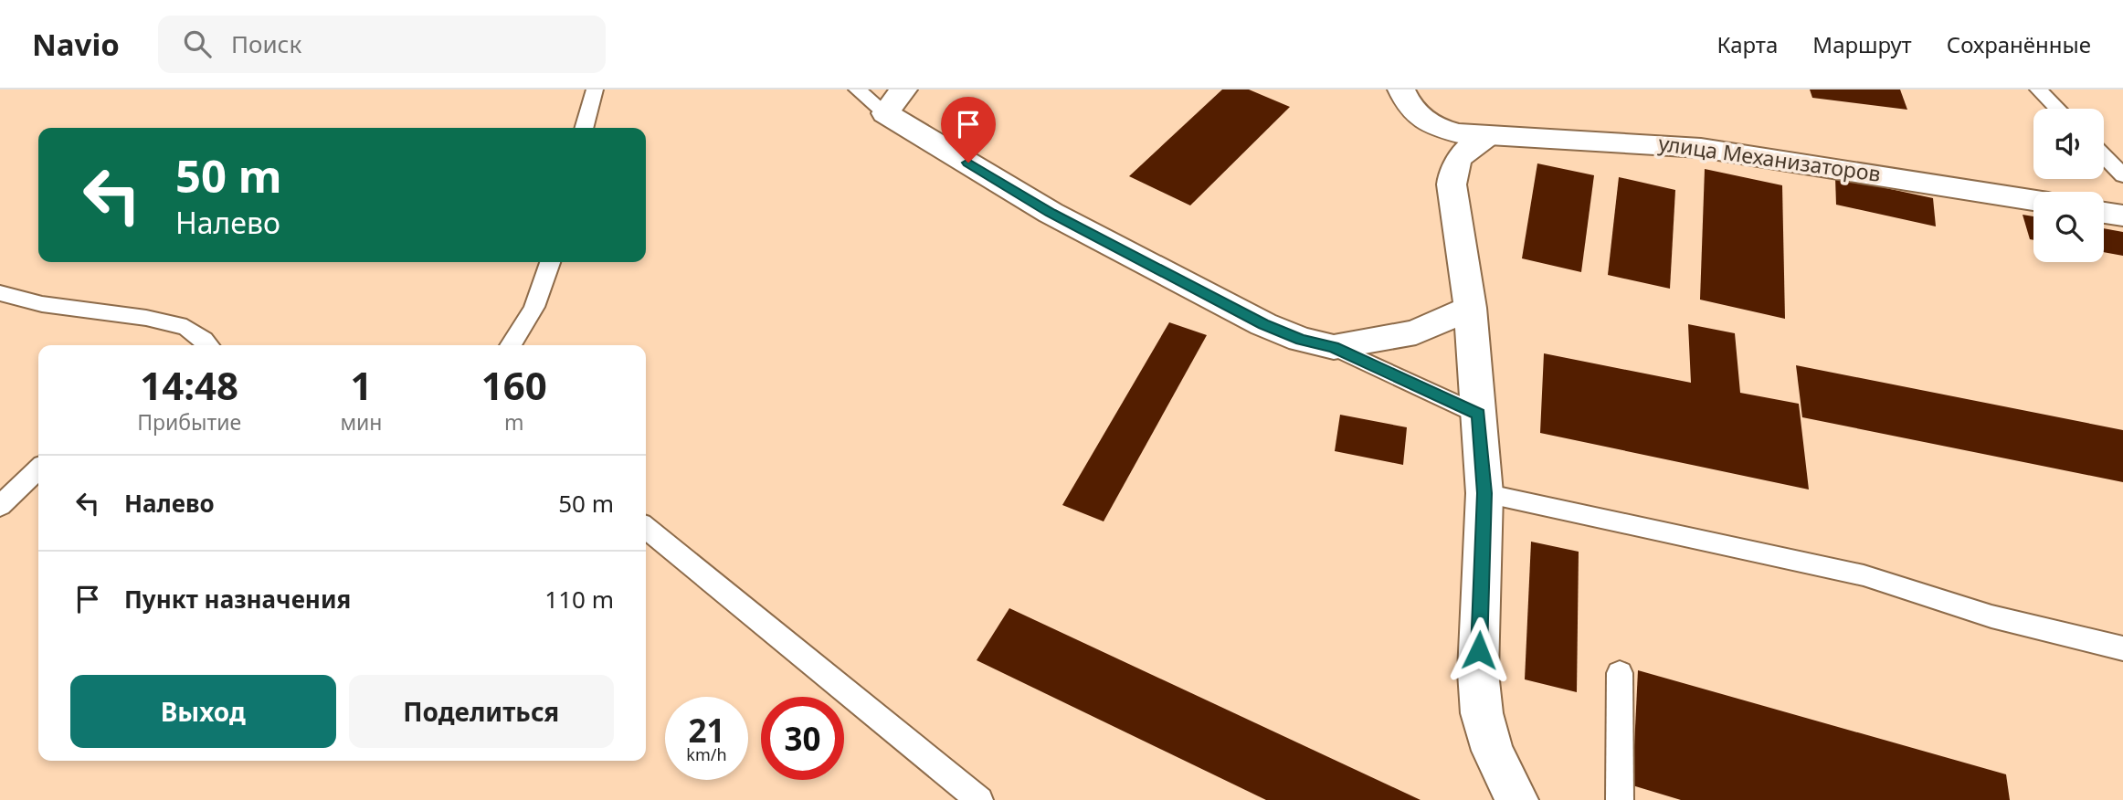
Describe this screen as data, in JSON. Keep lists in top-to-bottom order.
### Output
{
  "streets": {
    "street": ["улица Механизаторов"]
  },
  "page": {
    "header": "Navio",
    "search": "Поиск",
    "nav": ["Карта", "Маршрут", "Сохранённые"],
    "turn": ["50 m", "Налево"],
    "eta": [
      "14:48",
      "Прибытие",
      "1",
      "мин",
      "160",
      "m"
    ],
    "list": [
      {
        "name": "Налево",
        "value": "50 m"
      },
      {
        "name": "Пункт назначения",
        "value": "110 m"
      }
    ],
    "buttons": ["Выход", "Поделиться"],
    "speed": "21 km/h",
    "limit": "30"
  }
}
